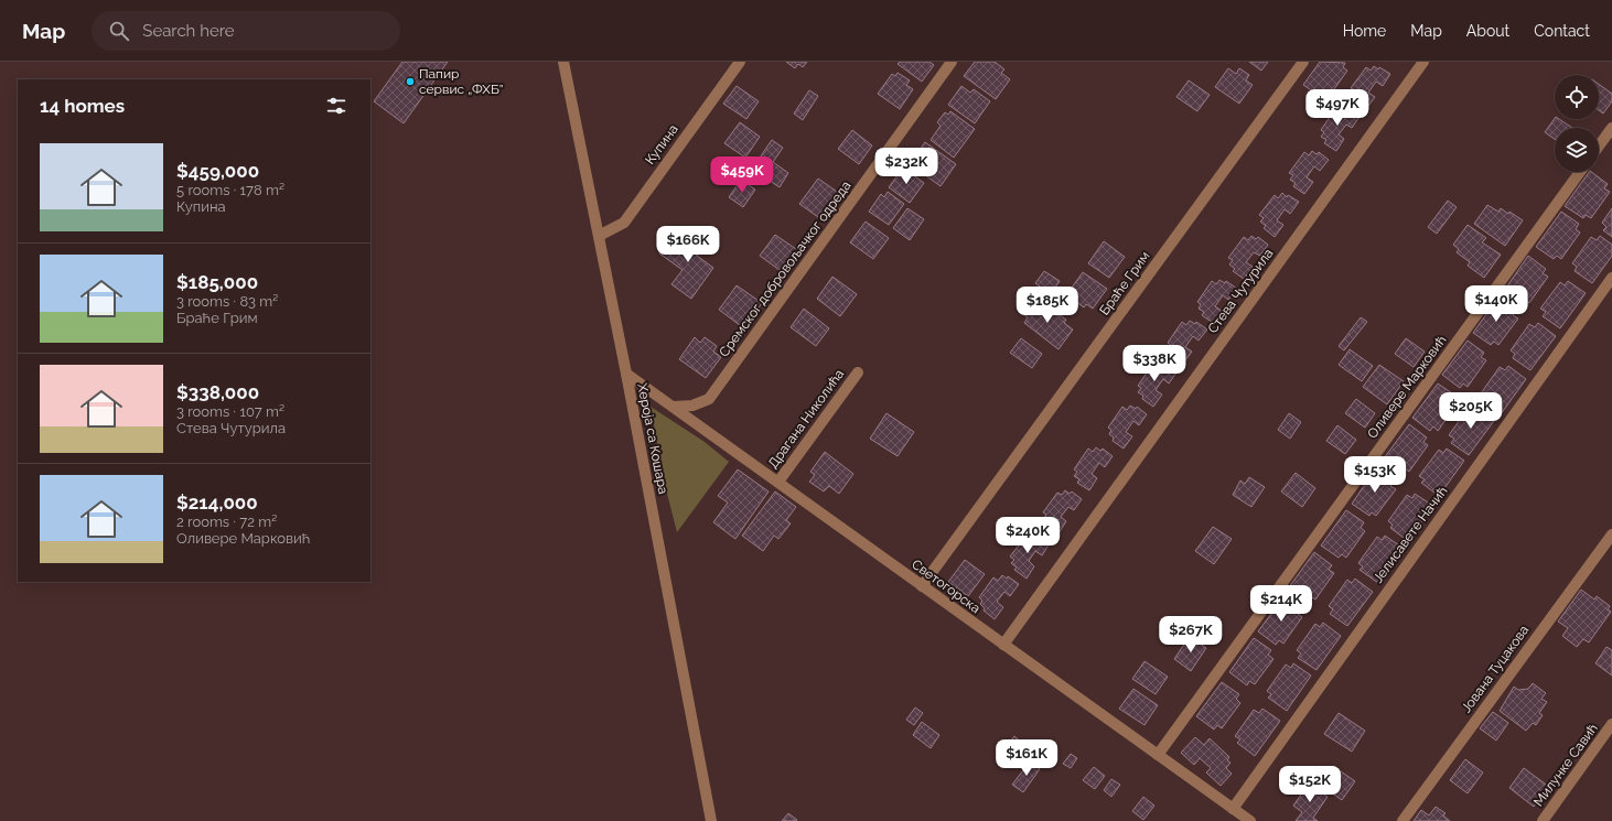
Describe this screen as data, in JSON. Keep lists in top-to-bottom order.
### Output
{
  "streets": {
    "street": [
      "Купина",
      "Сремског добровољачког одреда",
      "Браће Грим",
      "Стева Чутурила",
      "Оливере Марковић",
      "Драгана Николића",
      "Хероја са Кошара",
      "Јелисавете Начић",
      "Светогорска",
      "Јована Туцакова",
      "Милунке Савић"
    ]
  },
  "crossings": [
    ["Купина", "Хероја са Кошара"],
    ["Сремског добровољачког одреда", "Светогорска"],
    ["Браће Грим", "Светогорска"],
    ["Стева Чутурила", "Светогорска"],
    ["Оливере Марковић", "Светогорска"],
    ["Драгана Николића", "Светогорска"],
    ["Хероја са Кошара", "Светогорска"],
    ["Јелисавете Начић", "Светогорска"]
  ],
  "places": ["Папир сервис „ФХБ”"],
  "page": {
    "header": "Map",
    "search": "Search here",
    "nav": [
      "Home",
      "Map",
      "About",
      "Contact"
    ],
    "heading": "14 homes",
    "price": [
      "$497K",
      "$232K",
      "$459K",
      "$166K",
      "$140K",
      "$185K",
      "$338K",
      "$205K",
      "$153K",
      "$240K",
      "$214K",
      "$267K",
      "$161K",
      "$152K"
    ],
    "list": [
      {
        "name": "$459,000",
        "note": "5 rooms · 178 m² · Купина"
      },
      {
        "name": "$185,000",
        "note": "3 rooms · 83 m² · Браће Грим"
      },
      {
        "name": "$338,000",
        "note": "3 rooms · 107 m² · Стева Чутурила"
      },
      {
        "name": "$214,000",
        "note": "2 rooms · 72 m² · Оливере Марковић"
      }
    ]
  }
}
